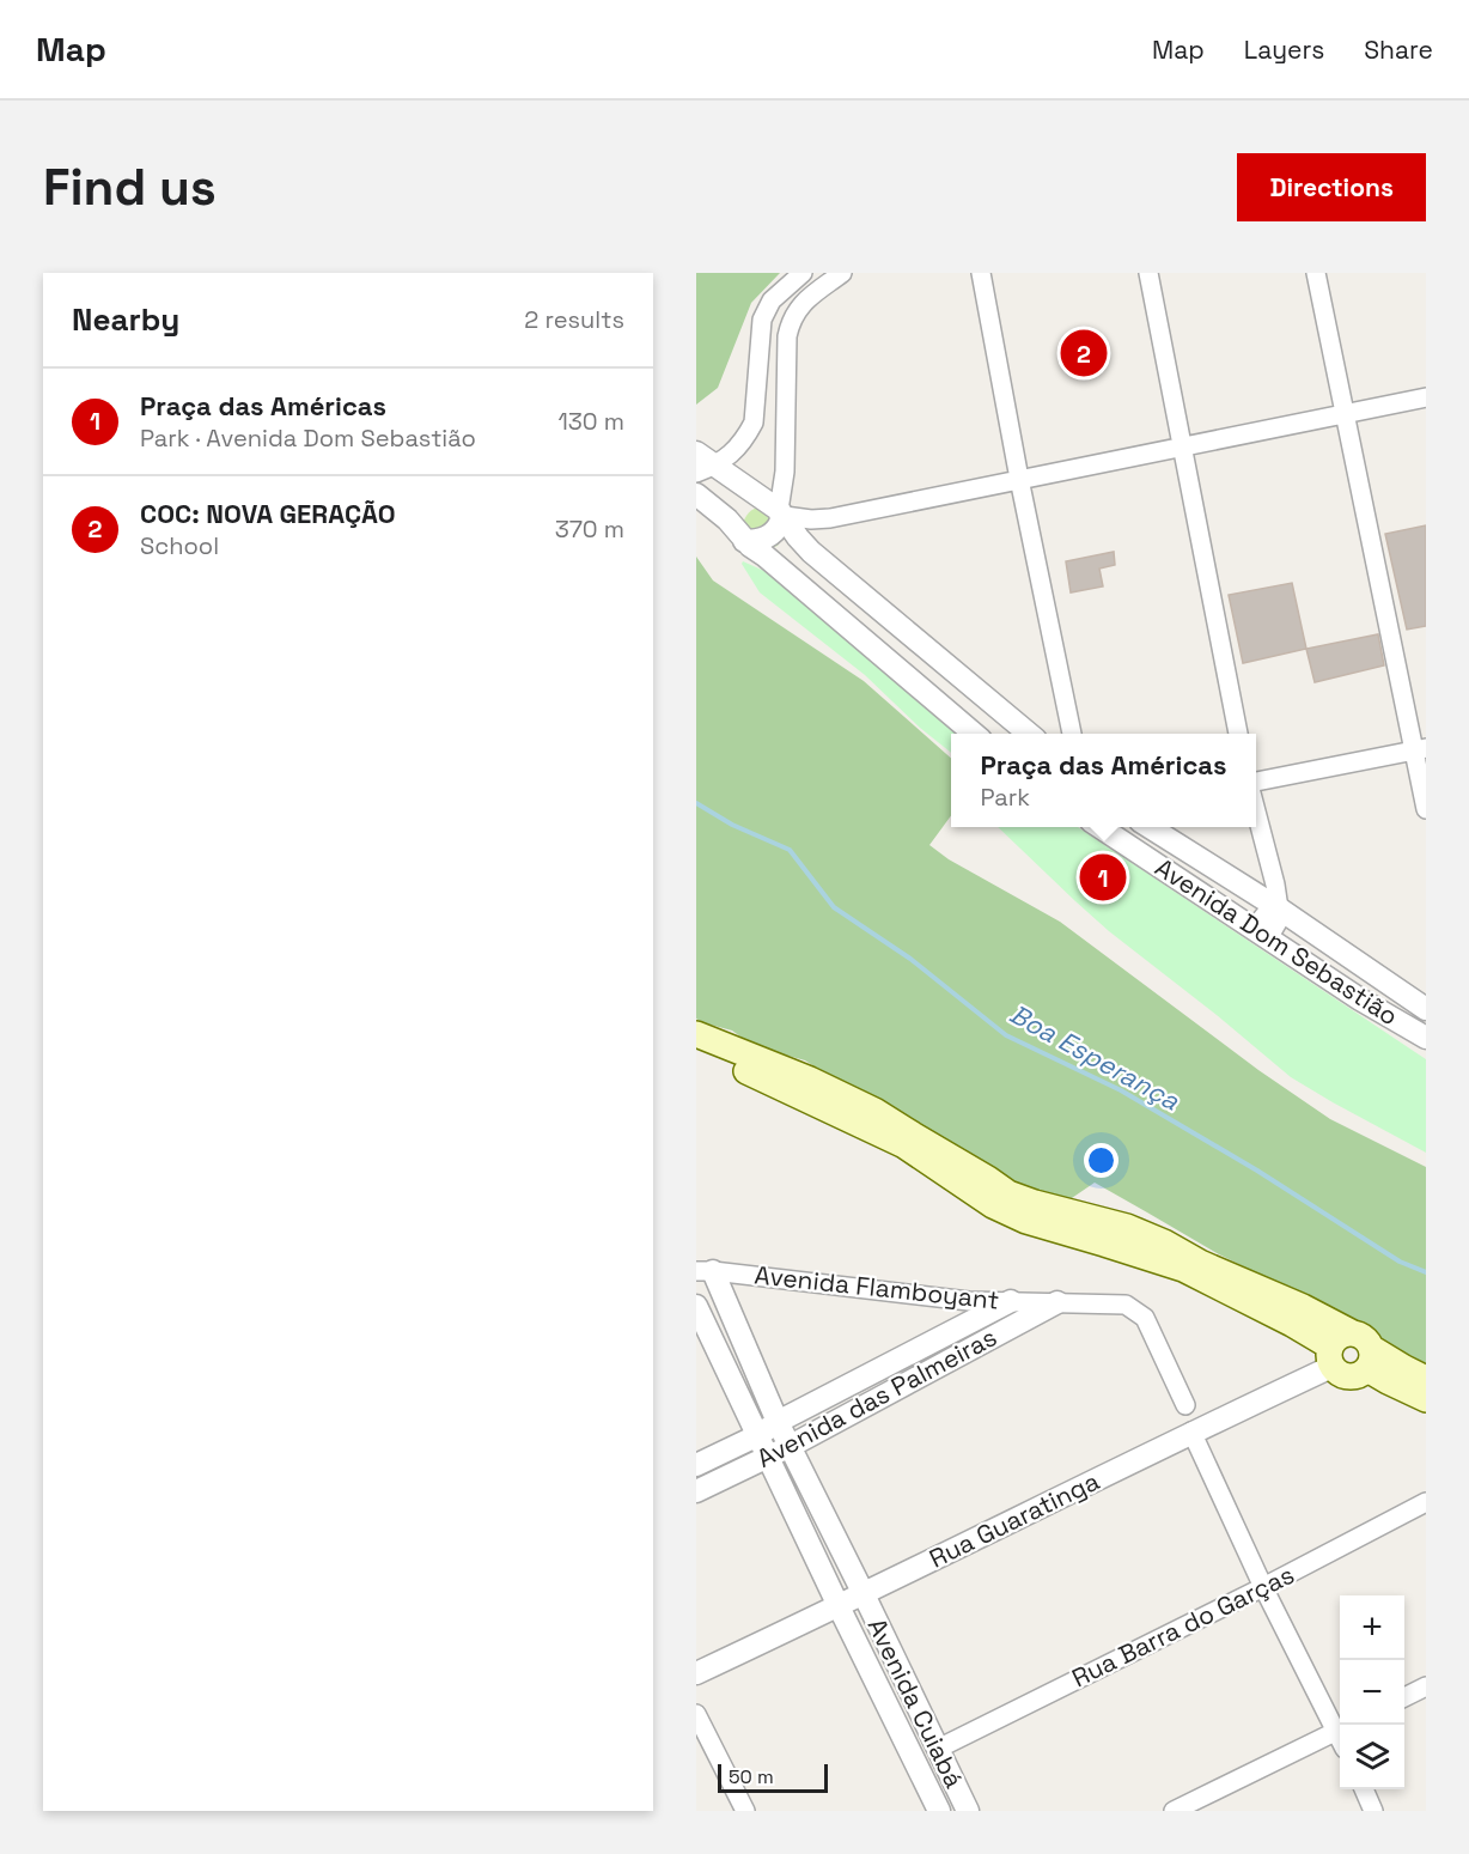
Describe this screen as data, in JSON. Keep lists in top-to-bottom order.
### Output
{
  "streets": {
    "street": [
      "Avenida Dom Sebastião",
      "Avenida Flamboyant",
      "Avenida das Palmeiras",
      "Rua Guaratinga",
      "Rua Barra do Garças",
      "Avenida Cuiabá"
    ]
  },
  "crossings": [
    ["Avenida Flamboyant", "Avenida das Palmeiras"],
    ["Avenida Flamboyant", "Avenida Cuiabá"],
    ["Avenida das Palmeiras", "Avenida Cuiabá"],
    ["Rua Guaratinga", "Avenida Cuiabá"],
    ["Rua Barra do Garças", "Avenida Cuiabá"]
  ],
  "water": ["Boa Esperança"],
  "scale_bar": "50 m",
  "page": {
    "header": "Map",
    "nav": ["Map", "Layers", "Share"],
    "buttons": "Directions",
    "title": "Find us",
    "heading": ["Nearby", "2 results"],
    "pins": ["2", "1"],
    "list": [
      {
        "mark": "1",
        "name": "Praça das Américas",
        "note": "Park · Avenida Dom Sebastião",
        "value": "130 m"
      },
      {
        "mark": "2",
        "name": "COC: NOVA GERAÇÃO",
        "note": "School",
        "value": "370 m"
      }
    ],
    "popup": ["Praça das Américas", "Park"],
    "map_buttons": ["+", "−"],
    "scale": "50 m"
  }
}
